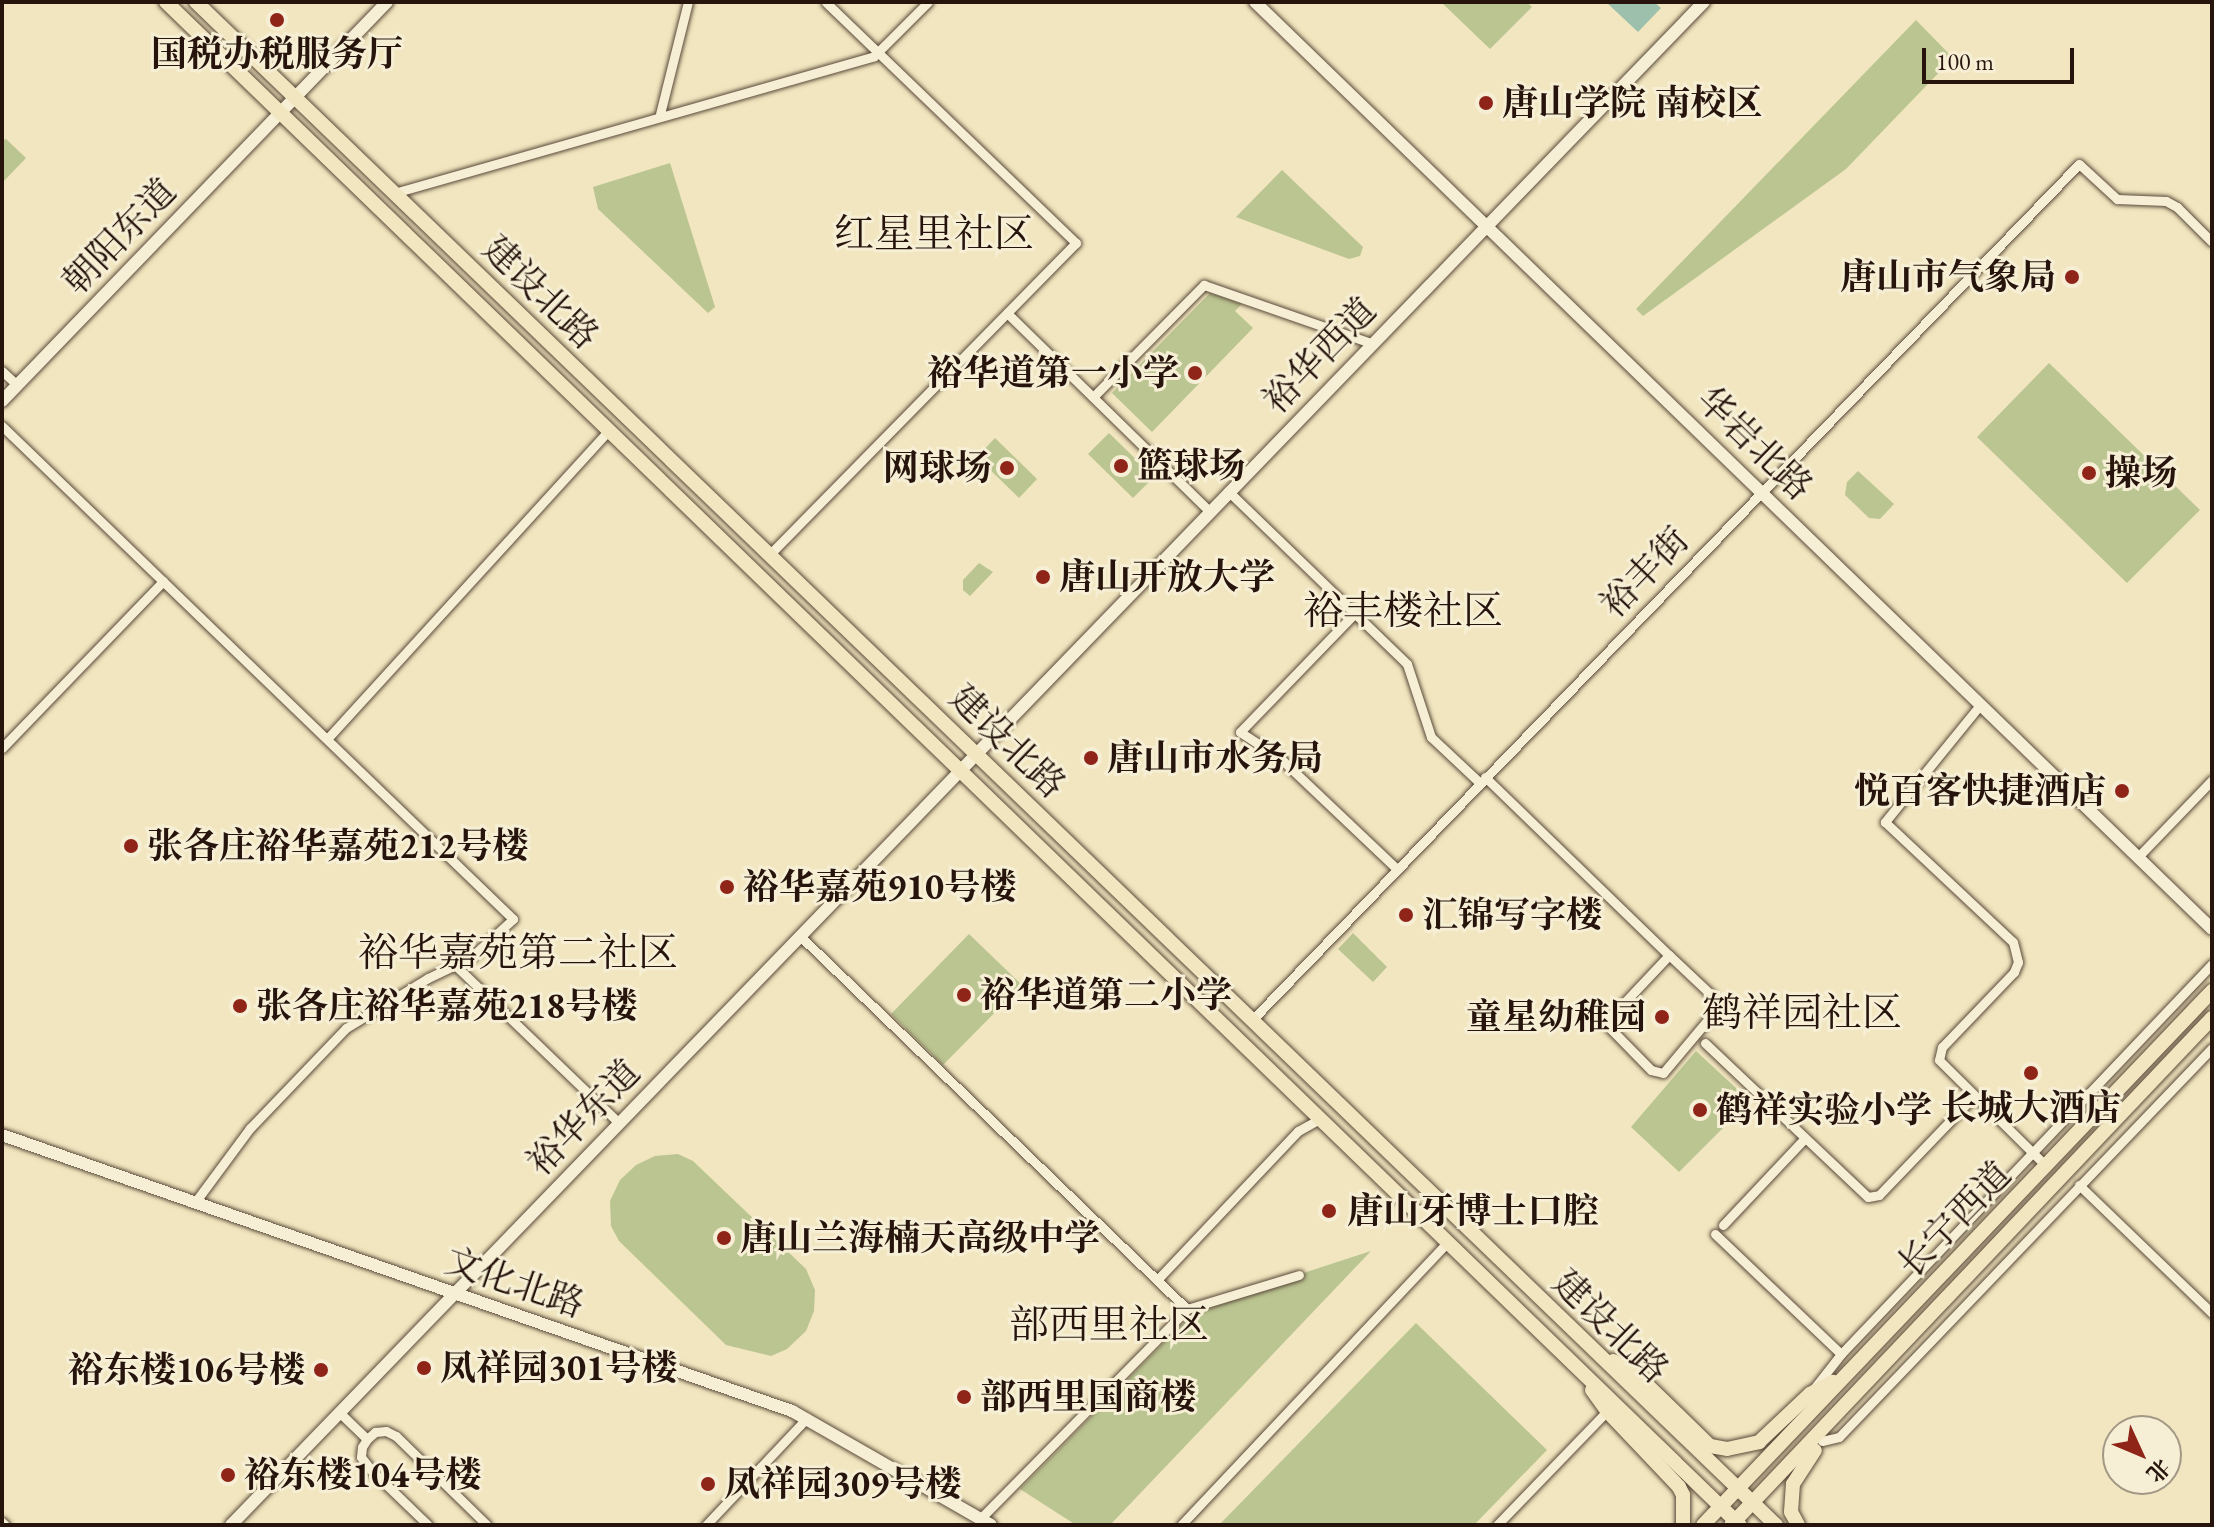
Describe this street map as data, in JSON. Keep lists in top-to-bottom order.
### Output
{
  "streets": {
    "main road": ["建设北路", "长宁西道"],
    "street": [
      "朝阳东道",
      "裕华西道",
      "华岩北路",
      "裕丰街",
      "裕华东道",
      "文化北路"
    ]
  },
  "crossings": [
    ["朝阳东道", "建设北路"],
    ["建设北路", "裕华西道"],
    ["建设北路", "裕丰街"],
    ["建设北路", "裕华东道"],
    ["建设北路", "长宁西道"],
    ["裕华西道", "华岩北路"],
    ["裕华西道", "裕华东道"],
    ["华岩北路", "裕丰街"],
    ["裕华东道", "文化北路"]
  ],
  "districts": [
    "红星里社区",
    "裕丰楼社区",
    "裕华嘉苑第二社区",
    "鹤祥园社区",
    "部西里社区"
  ],
  "places": [
    "国税办税服务厅",
    "唐山学院 南校区",
    "唐山市气象局",
    "裕华道第一小学",
    "篮球场",
    "网球场",
    "操场",
    "唐山开放大学",
    "唐山市水务局",
    "悦百客快捷酒店",
    "张各庄裕华嘉苑212号楼",
    "裕华嘉苑910号楼",
    "汇锦写字楼",
    "裕华道第二小学",
    "张各庄裕华嘉苑218号楼",
    "童星幼稚园",
    "长城大酒店",
    "鹤祥实验小学",
    "唐山牙博士口腔",
    "唐山兰海楠天高级中学",
    "凤祥园301号楼",
    "裕东楼106号楼",
    "部西里国商楼",
    "裕东楼104号楼",
    "凤祥园309号楼"
  ],
  "scale_bar": "100 m",
  "north": "bottom right"
}
